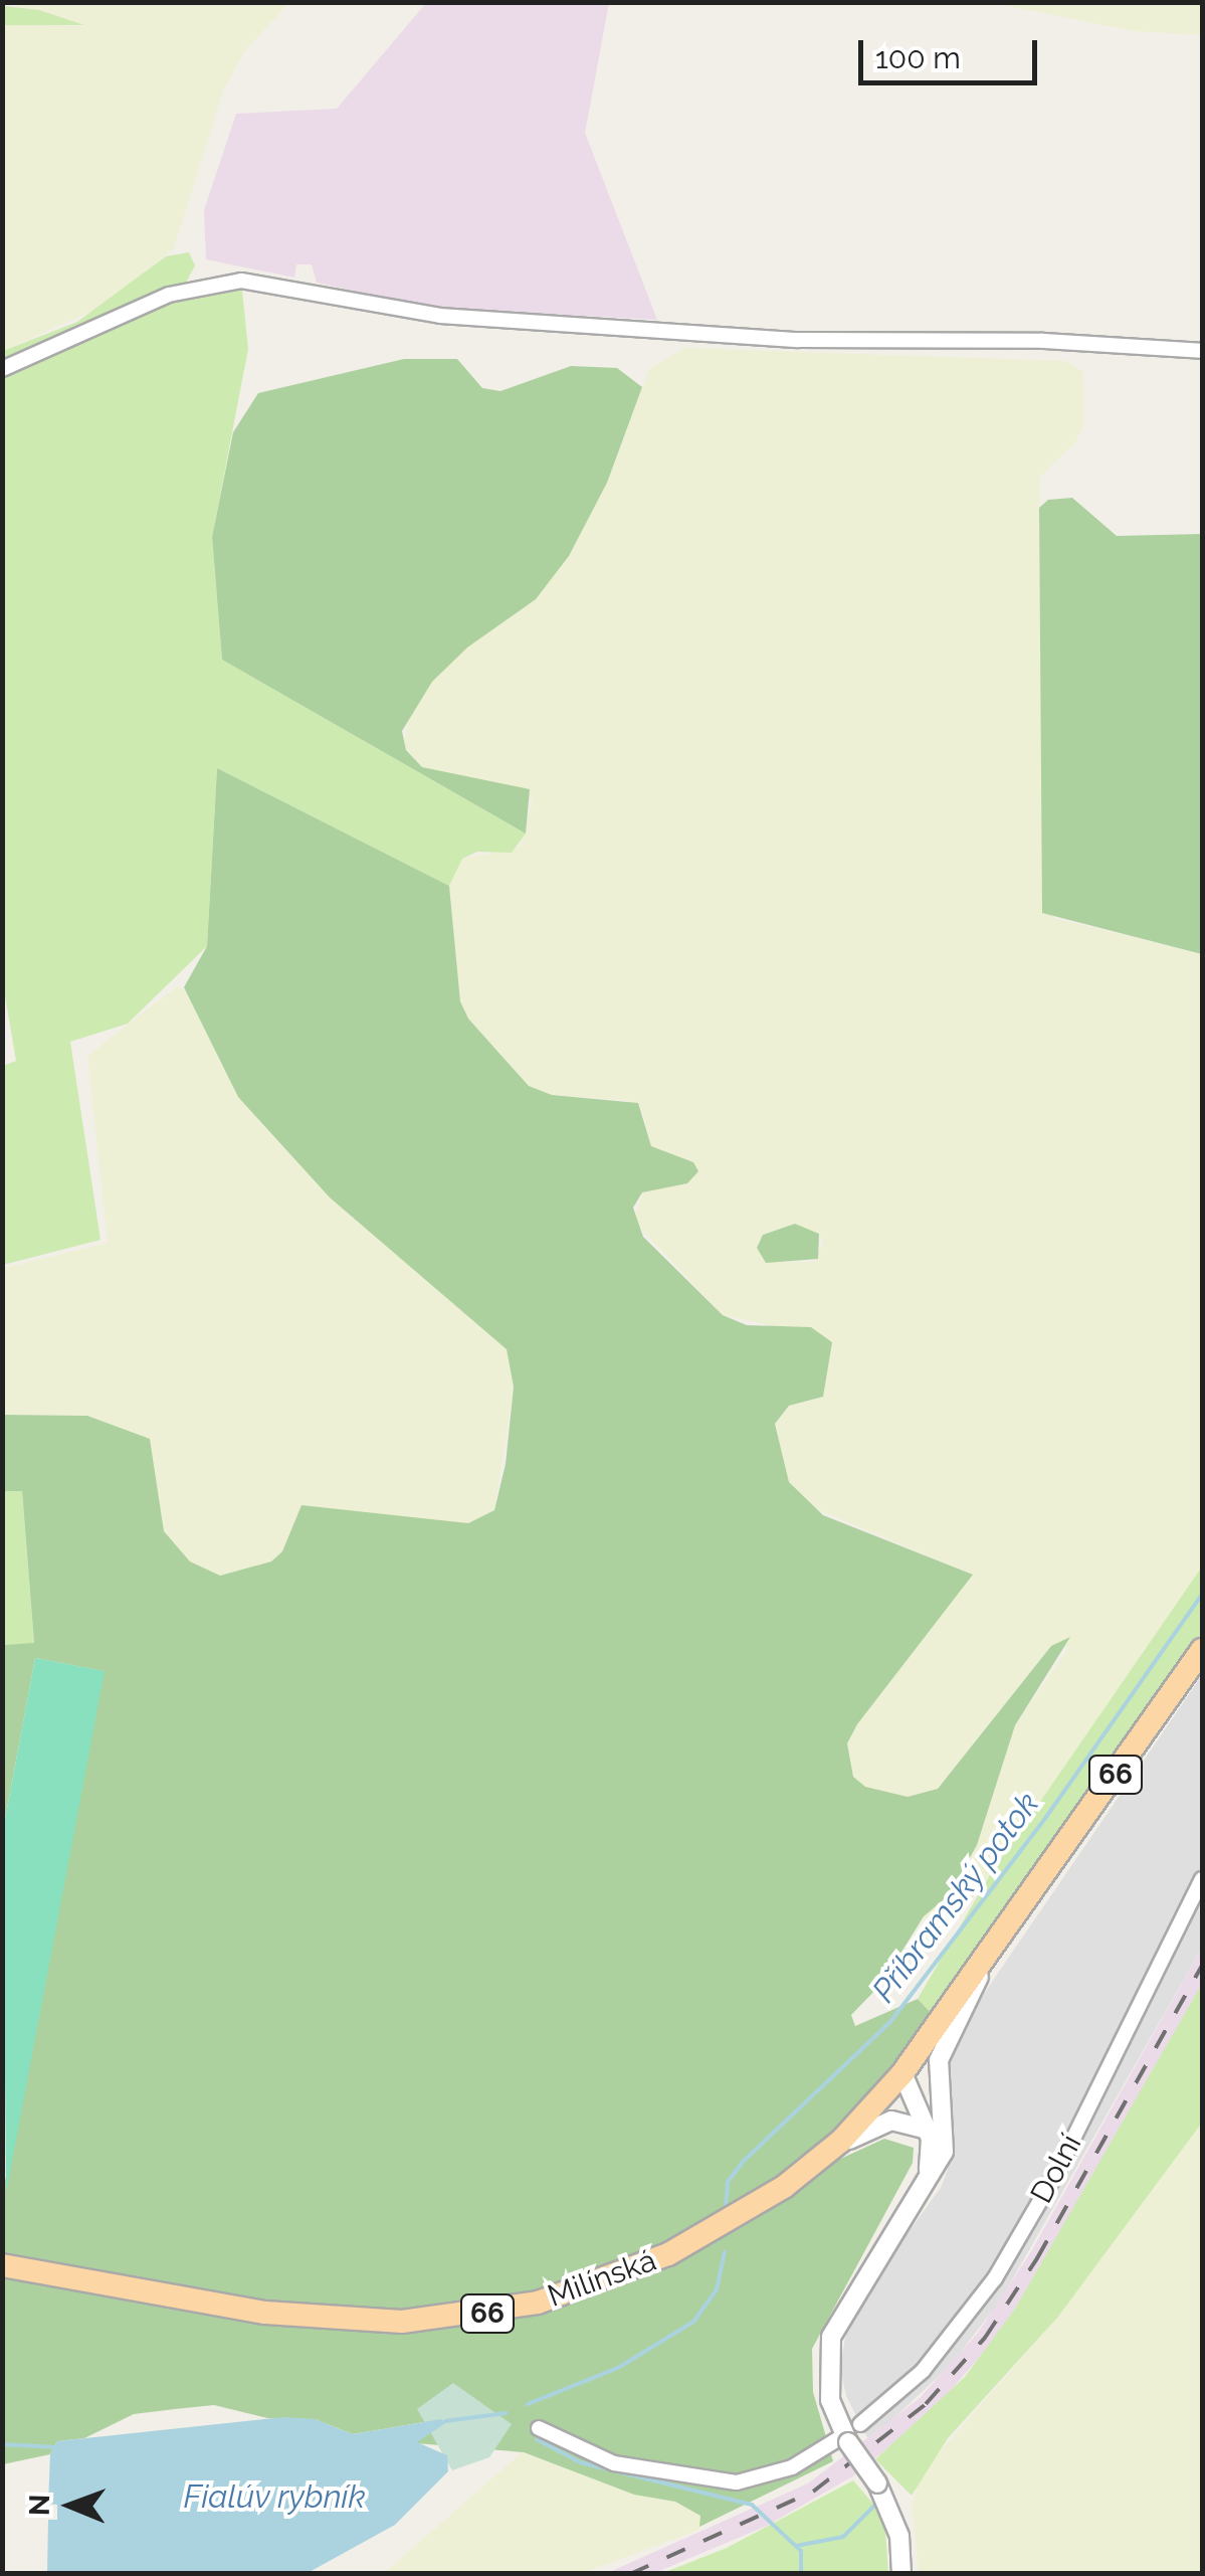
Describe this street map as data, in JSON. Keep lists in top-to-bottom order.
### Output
{
  "streets": {
    "main road": ["66", "Milínská"],
    "street": ["Dolní"]
  },
  "crossings": [
    ["66", "Milínská"]
  ],
  "water": ["Příbramský potok", "Fialúv rybník"],
  "scale_bar": "100 m",
  "north": "left"
}
